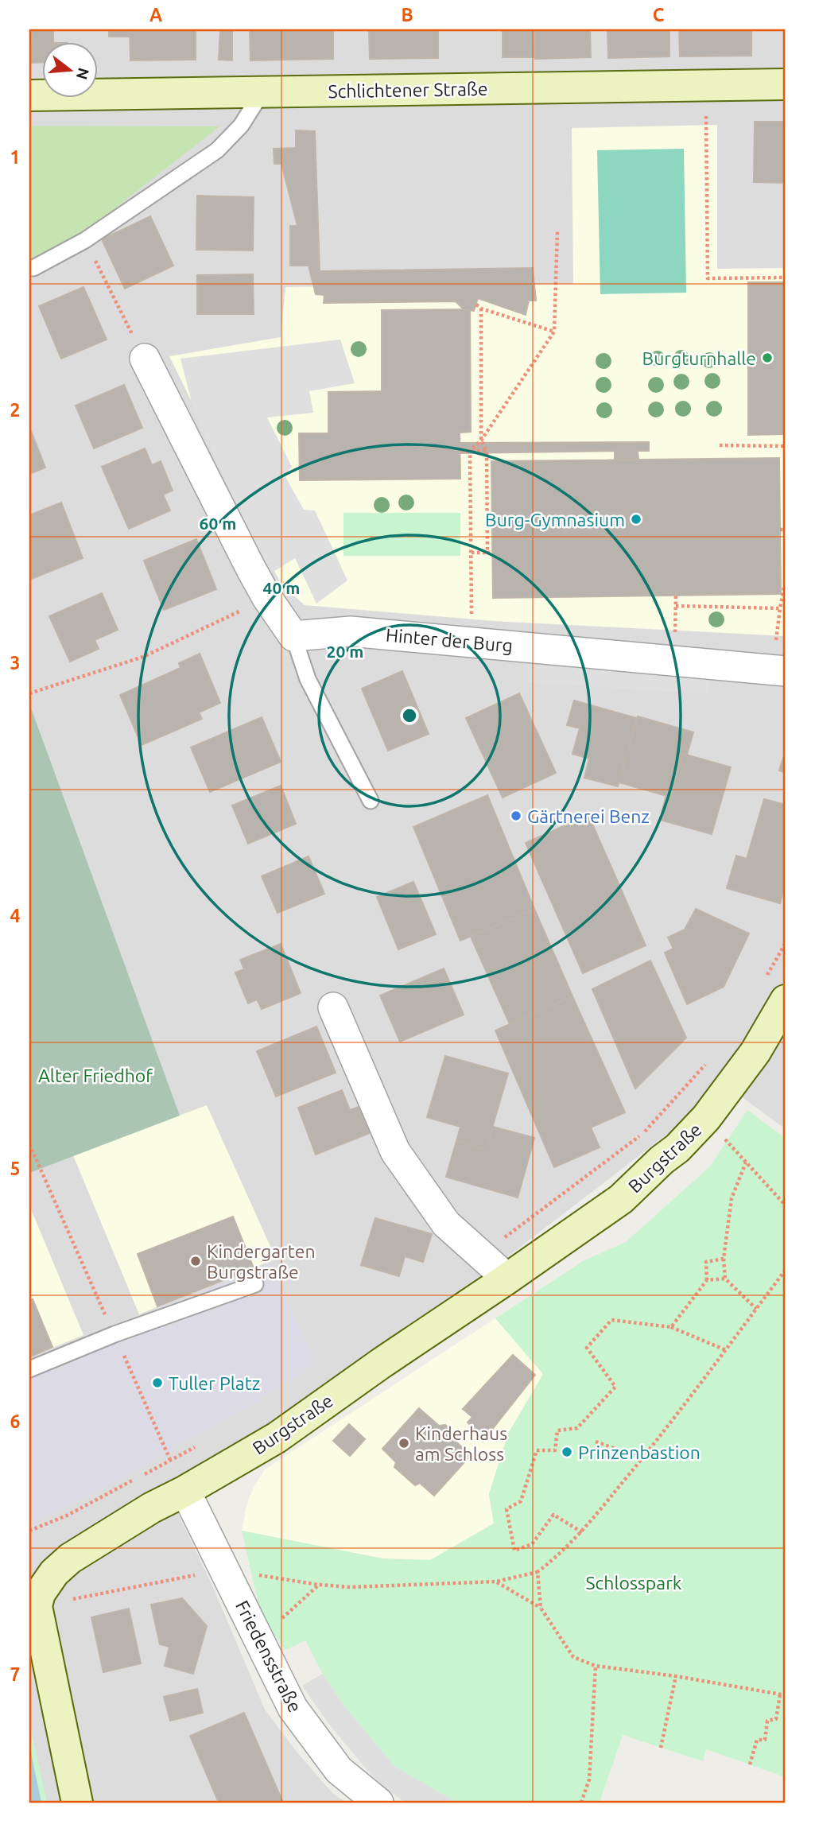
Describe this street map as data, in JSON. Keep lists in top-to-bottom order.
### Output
{
  "streets": {
    "main road": ["Schlichtener Straße", "Burgstraße"],
    "street": ["Hinter der Burg", "Friedensstraße"]
  },
  "crossings": [
    ["Burgstraße", "Friedensstraße"]
  ],
  "parks": ["Alter Friedhof", "Schlosspark"],
  "places": [
    "Burgturnhalle",
    "Burg-Gymnasium",
    "Gärtnerei Benz",
    "Kindergarten Burgstraße",
    "Tuller Platz",
    "Kinderhaus am Schloss",
    "Prinzenbastion"
  ],
  "north": "right",
  "grid": {
    "columns": ["A", "B", "C"],
    "rows": [
      "1",
      "2",
      "3",
      "4",
      "5",
      "6",
      "7"
    ]
  },
  "rings": ["60 m", "40 m", "20 m"]
}
